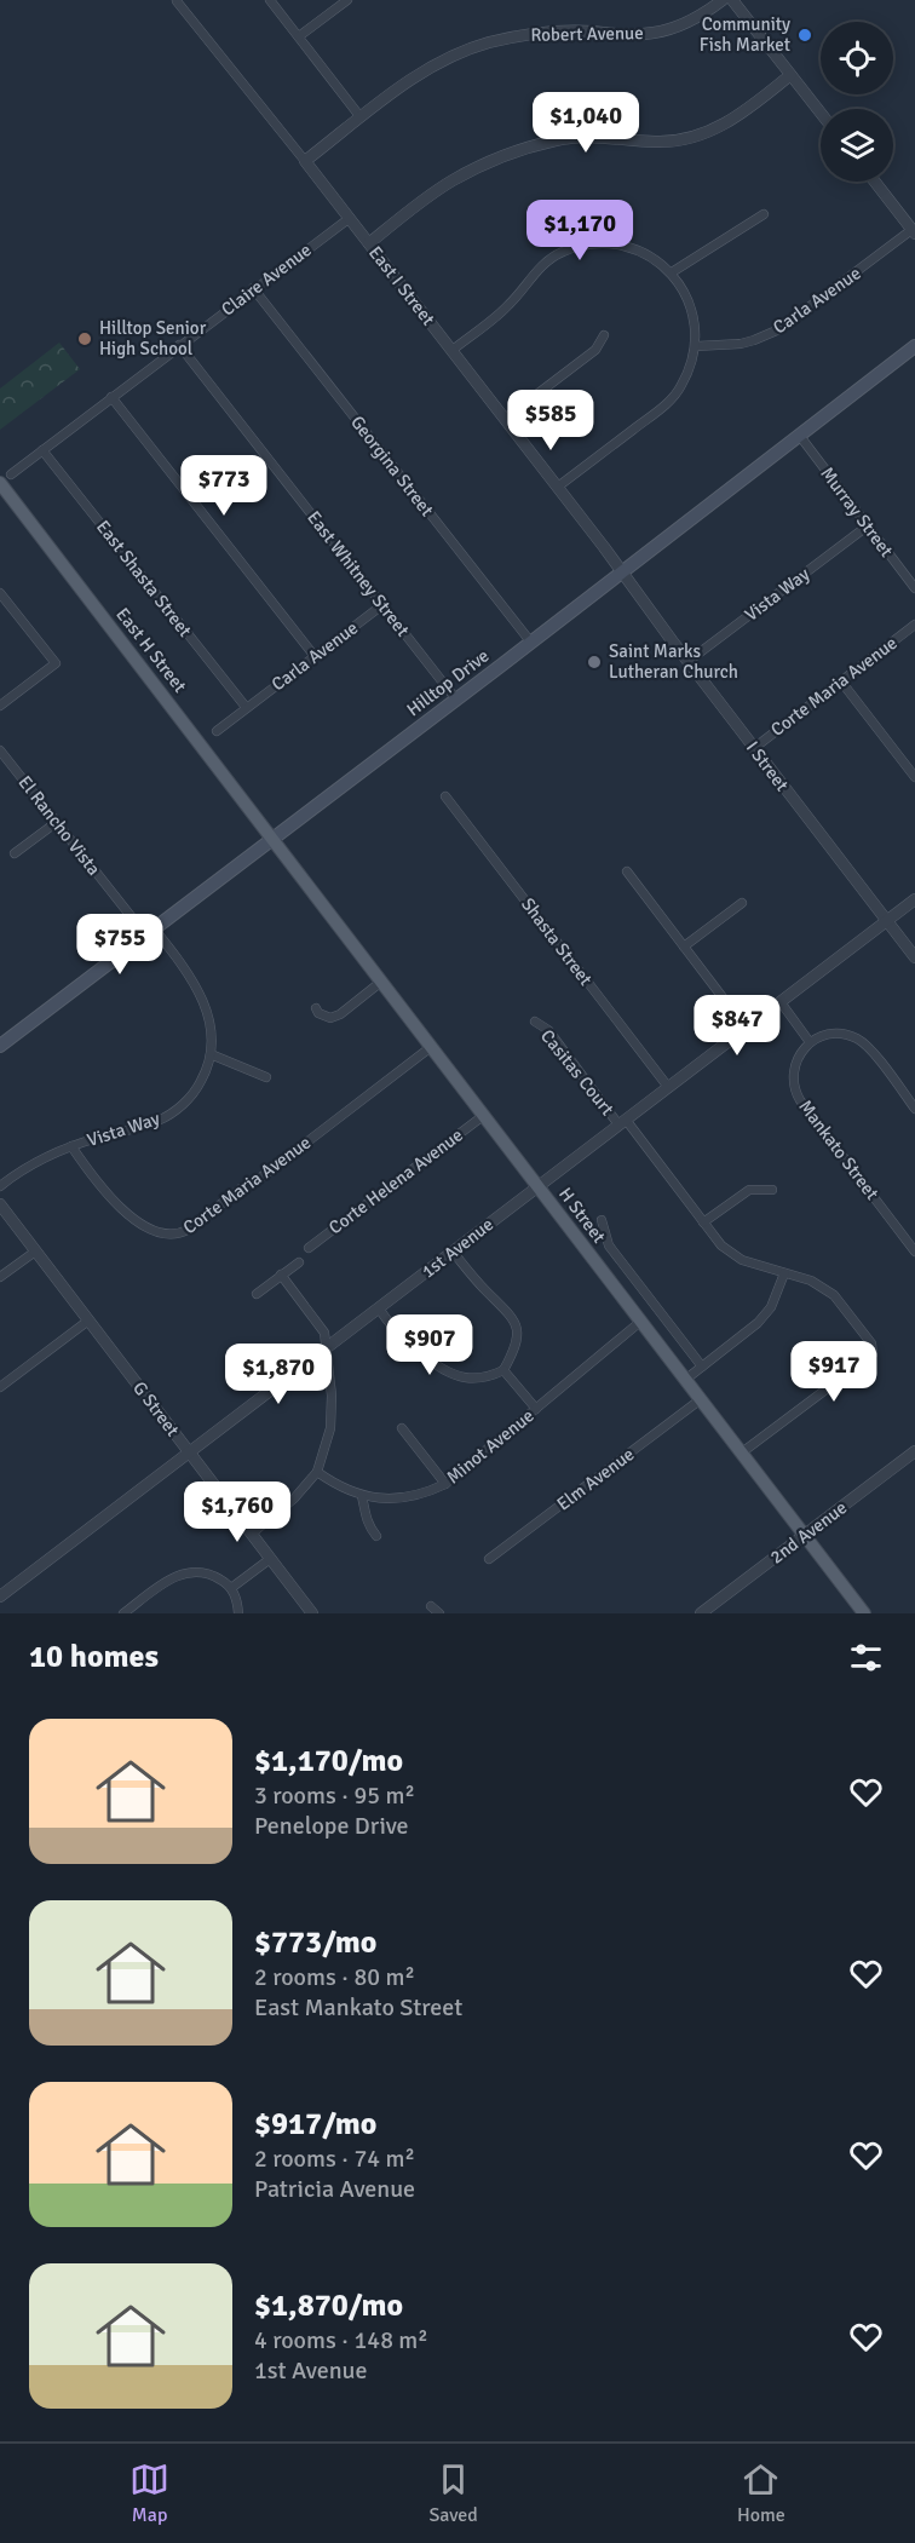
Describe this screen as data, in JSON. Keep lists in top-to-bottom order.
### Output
{
  "streets": {
    "main road": ["East H Street", "Hilltop Drive", "H Street"],
    "street": [
      "Robert Avenue",
      "Claire Avenue",
      "East I Street",
      "Carla Avenue",
      "Georgina Street",
      "Murray Street",
      "East Whitney Street",
      "East Shasta Street",
      "Vista Way",
      "Corte Maria Avenue",
      "I Street",
      "El Rancho Vista",
      "Shasta Street",
      "Casitas Court",
      "Mankato Street",
      "Corte Helena Avenue",
      "1st Avenue",
      "G Street",
      "Minot Avenue",
      "Elm Avenue",
      "2nd Avenue"
    ]
  },
  "crossings": [
    ["Robert Avenue", "East I Street"],
    ["Claire Avenue", "East I Street"],
    ["Claire Avenue", "Georgina Street"],
    ["Claire Avenue", "East Whitney Street"],
    ["Claire Avenue", "East Shasta Street"],
    ["Claire Avenue", "East H Street"],
    ["East I Street", "Carla Avenue"],
    ["East I Street", "Hilltop Drive"],
    ["East I Street", "I Street"],
    ["Carla Avenue", "East Whitney Street"],
    ["Carla Avenue", "East Shasta Street"],
    ["Georgina Street", "Hilltop Drive"],
    ["Murray Street", "Vista Way"],
    ["Murray Street", "Hilltop Drive"],
    ["East Whitney Street", "Hilltop Drive"],
    ["Vista Way", "Hilltop Drive"],
    ["Vista Way", "Corte Maria Avenue"],
    ["Vista Way", "I Street"],
    ["Vista Way", "El Rancho Vista"],
    ["East H Street", "Hilltop Drive"],
    ["East H Street", "H Street"],
    ["Hilltop Drive", "I Street"],
    ["Hilltop Drive", "El Rancho Vista"],
    ["Hilltop Drive", "H Street"],
    ["Corte Maria Avenue", "I Street"],
    ["Corte Maria Avenue", "H Street"],
    ["I Street", "1st Avenue"],
    ["Shasta Street", "1st Avenue"],
    ["Casitas Court", "1st Avenue"],
    ["Corte Helena Avenue", "H Street"],
    ["H Street", "1st Avenue"],
    ["H Street", "Minot Avenue"],
    ["H Street", "Elm Avenue"],
    ["H Street", "2nd Avenue"],
    ["1st Avenue", "G Street"]
  ],
  "places": ["Community Fish Market", "Hilltop Senior High School", "Saint Marks Lutheran Church"],
  "page": {
    "price": [
      "$1,040",
      "$1,170",
      "$585",
      "$773",
      "$755",
      "$847",
      "$907",
      "$917",
      "$1,870",
      "$1,760"
    ],
    "heading": "10 homes",
    "list": [
      {
        "name": "$1,170/mo",
        "note": "3 rooms · 95 m² · Penelope Drive"
      },
      {
        "name": "$773/mo",
        "note": "2 rooms · 80 m² · East Mankato Street"
      },
      {
        "name": "$917/mo",
        "note": "2 rooms · 74 m² · Patricia Avenue"
      },
      {
        "name": "$1,870/mo",
        "note": "4 rooms · 148 m² · 1st Avenue"
      }
    ],
    "tabs": ["Map", "Saved", "Home"]
  }
}
